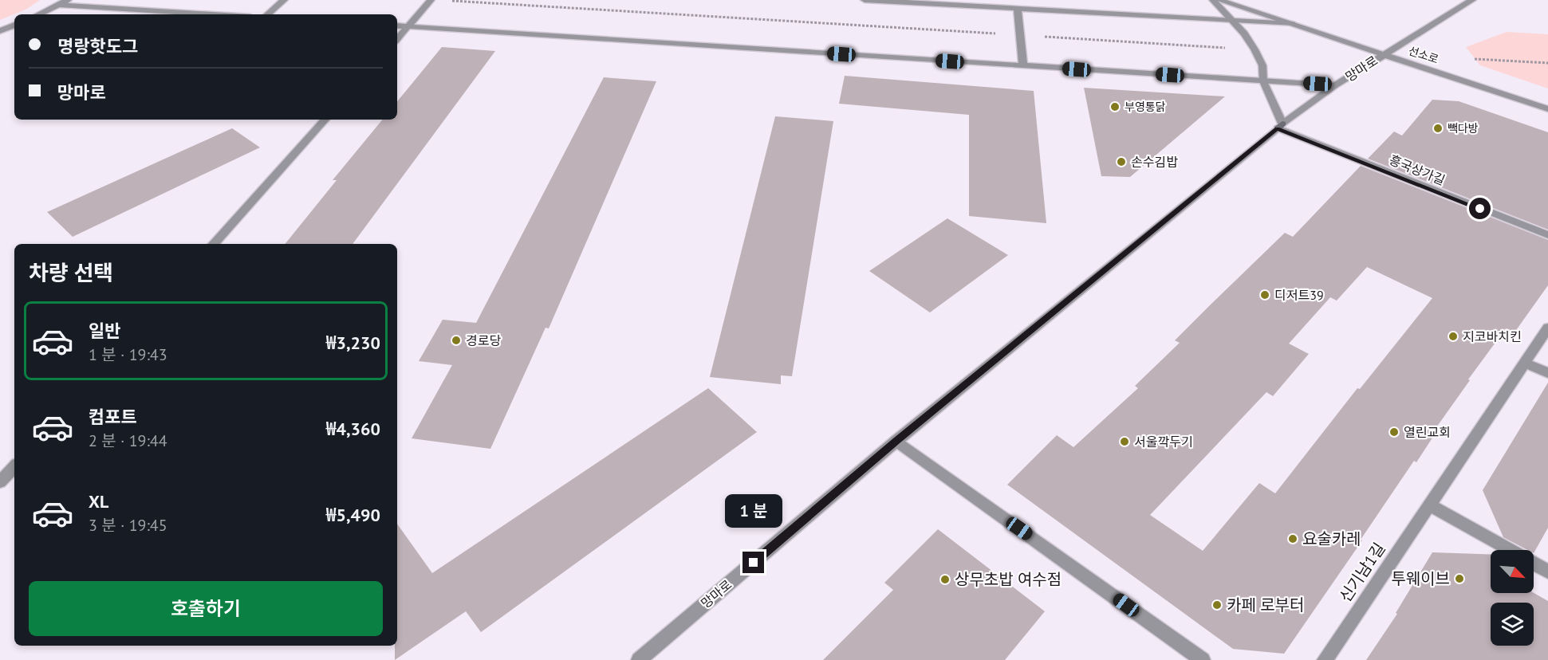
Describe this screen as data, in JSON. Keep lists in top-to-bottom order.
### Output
{
  "streets": {
    "street": [
      "선소로",
      "망마로",
      "흥국상가길",
      "신기남1길"
    ]
  },
  "crossings": [
    ["선소로", "망마로"],
    ["망마로", "흥국상가길"]
  ],
  "places": [
    "부영통닭",
    "빽다방",
    "손수김밥",
    "디저트39",
    "지코바치킨",
    "경로당",
    "열린교회",
    "서울깍두기",
    "요술카레",
    "투웨이브",
    "상무초밥 여수점",
    "카페 로부터"
  ],
  "north": "bottom right",
  "page": {
    "banner": ["명랑핫도그", "망마로"],
    "heading": "차량 선택",
    "list": [
      {
        "name": "일반",
        "note": "1 분 · 19:43",
        "value": "₩3,230"
      },
      {
        "name": "컴포트",
        "note": "2 분 · 19:44",
        "value": "₩4,360"
      },
      {
        "name": "XL",
        "note": "3 분 · 19:45",
        "value": "₩5,490"
      }
    ],
    "bubble": "1 분",
    "buttons": "호출하기"
  }
}
